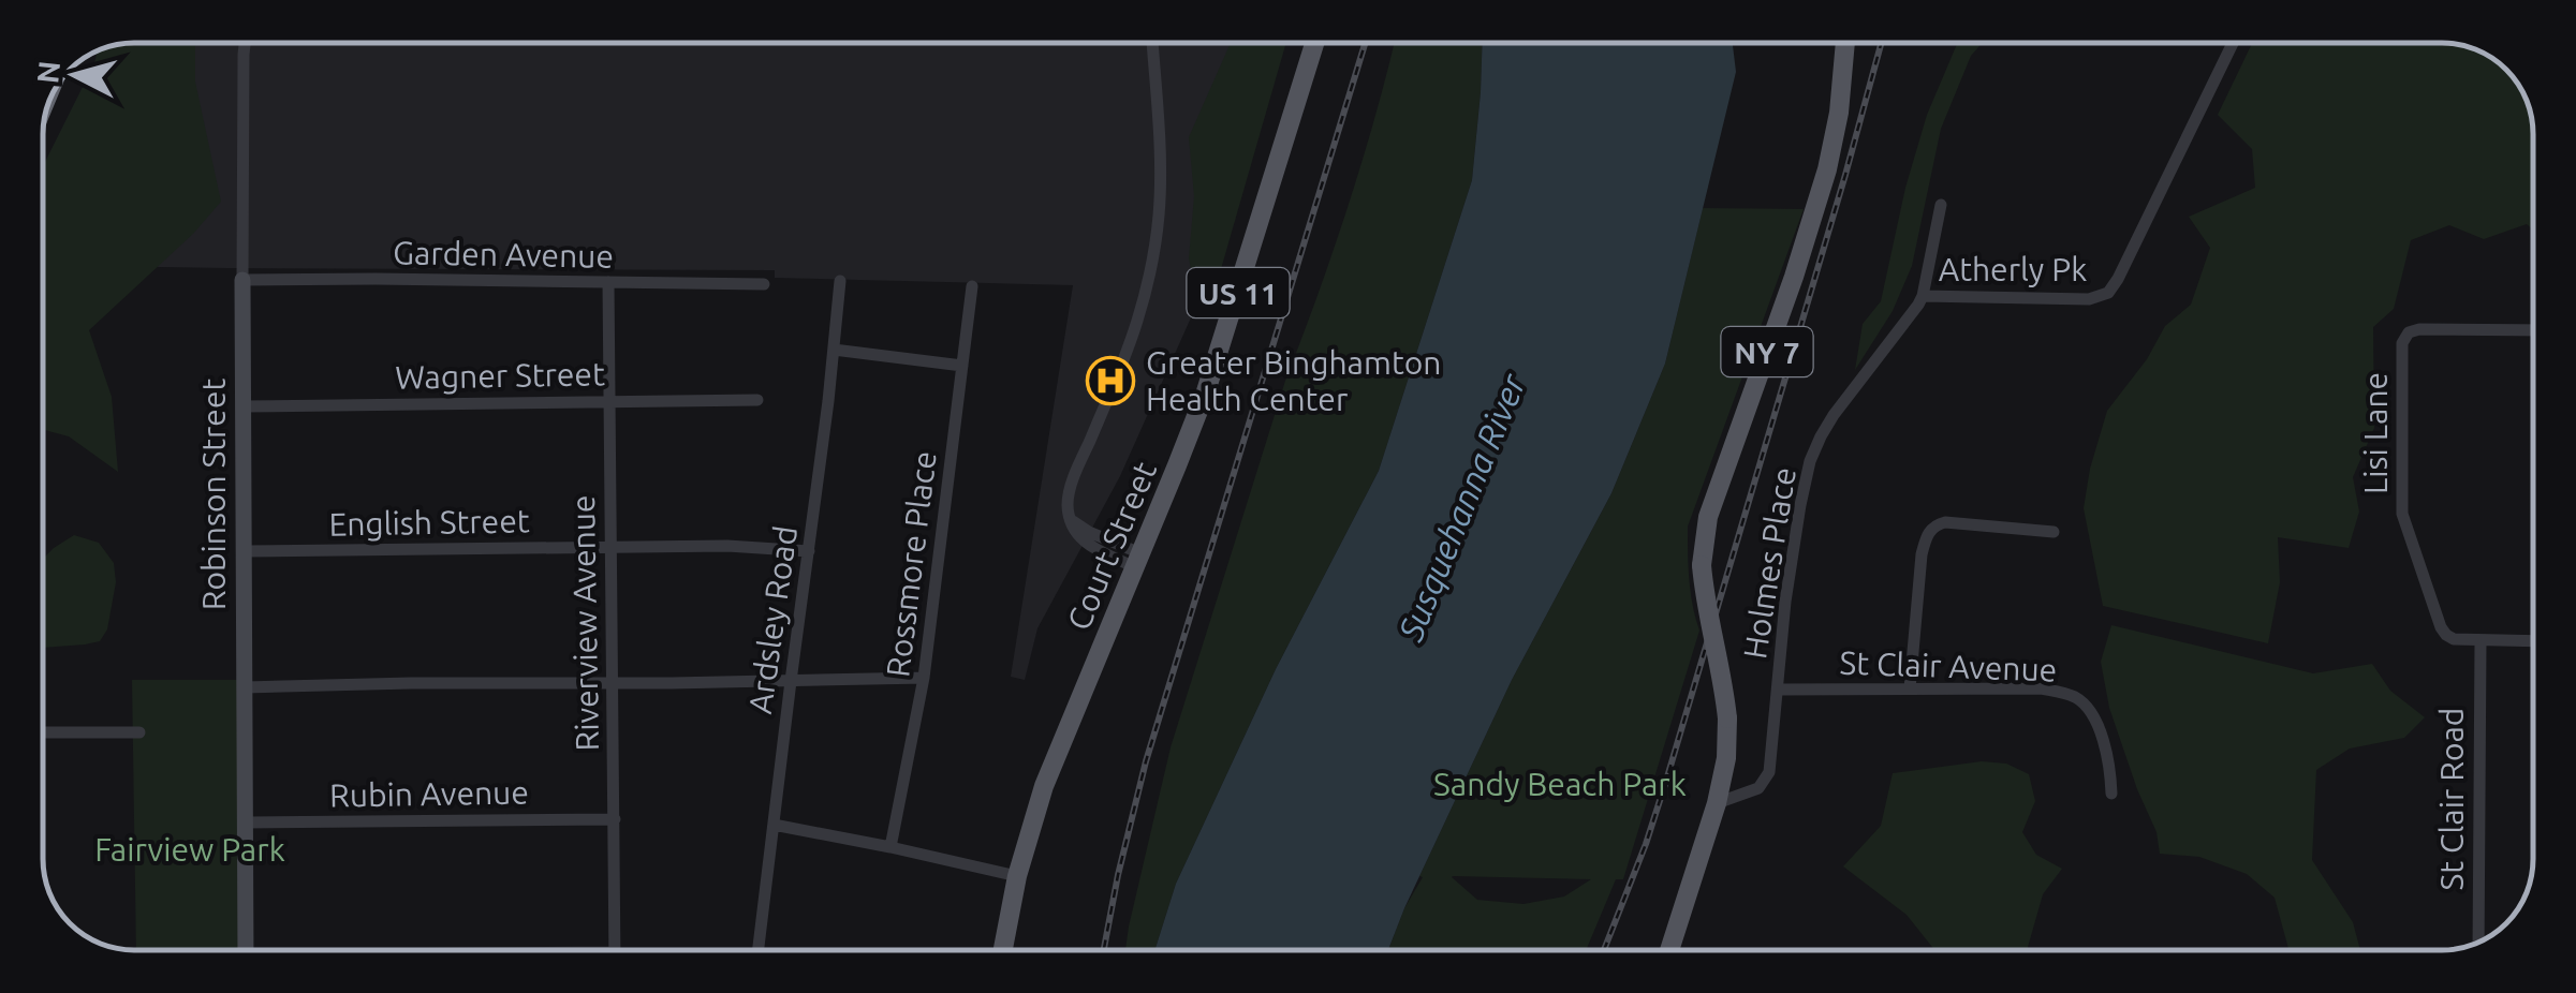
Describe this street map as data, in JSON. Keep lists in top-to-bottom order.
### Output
{
  "streets": {
    "main road": ["US 11", "NY 7", "Court Street"],
    "street": [
      "Garden Avenue",
      "Atherly Pk",
      "Wagner Street",
      "Lisi Lane",
      "Robinson Street",
      "English Street",
      "Holmes Place",
      "Rossmore Place",
      "Ardsley Road",
      "Riverview Avenue",
      "St Clair Avenue",
      "Rubin Avenue",
      "St Clair Road"
    ]
  },
  "crossings": [
    ["Garden Avenue", "Robinson Street"],
    ["Garden Avenue", "Riverview Avenue"],
    ["Atherly Pk", "Holmes Place"],
    ["NY 7", "Holmes Place"],
    ["Wagner Street", "Robinson Street"],
    ["Wagner Street", "Riverview Avenue"],
    ["Lisi Lane", "St Clair Road"],
    ["Robinson Street", "English Street"],
    ["Robinson Street", "Rubin Avenue"],
    ["English Street", "Ardsley Road"],
    ["English Street", "Riverview Avenue"],
    ["Holmes Place", "St Clair Avenue"],
    ["Riverview Avenue", "Rubin Avenue"]
  ],
  "water": ["Susquehanna River"],
  "parks": ["Sandy Beach Park", "Fairview Park"],
  "places": {
    "hospital": ["Greater Binghamton Health Center"]
  },
  "north": "left"
}
